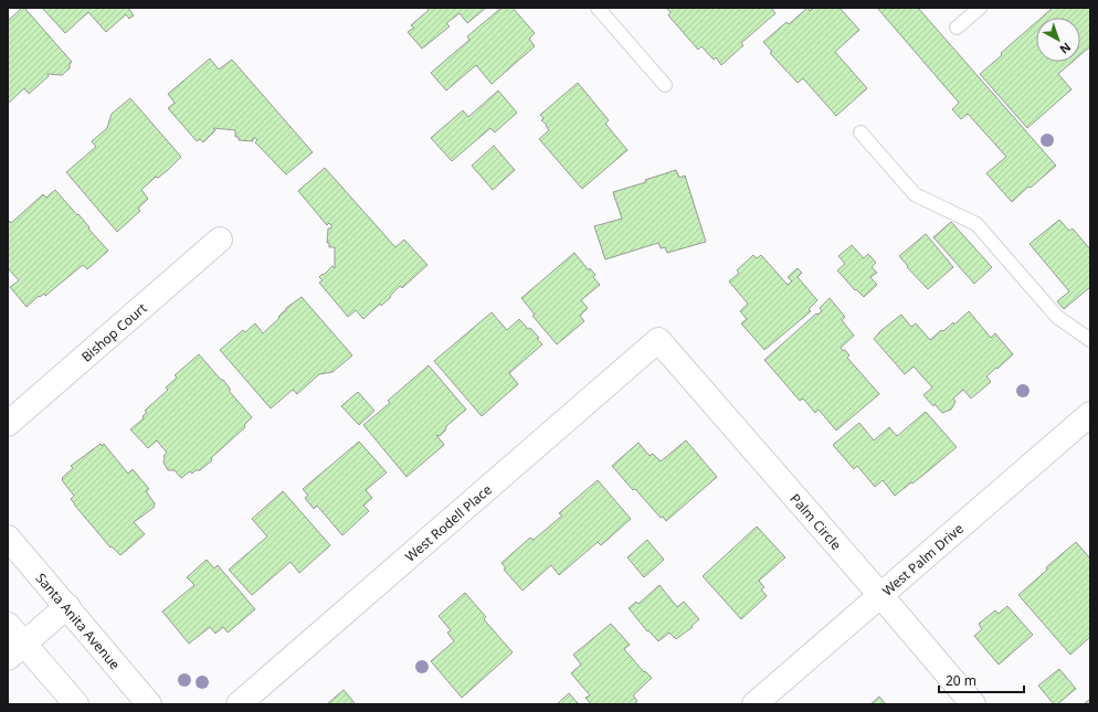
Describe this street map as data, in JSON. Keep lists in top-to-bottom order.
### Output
{
  "streets": {
    "street": [
      "Bishop Court",
      "West Rodell Place",
      "Palm Circle",
      "West Palm Drive",
      "Santa Anita Avenue"
    ]
  },
  "crossings": [
    ["West Rodell Place", "Palm Circle"],
    ["Palm Circle", "West Palm Drive"]
  ],
  "scale_bar": "20 m",
  "north": "bottom right"
}
